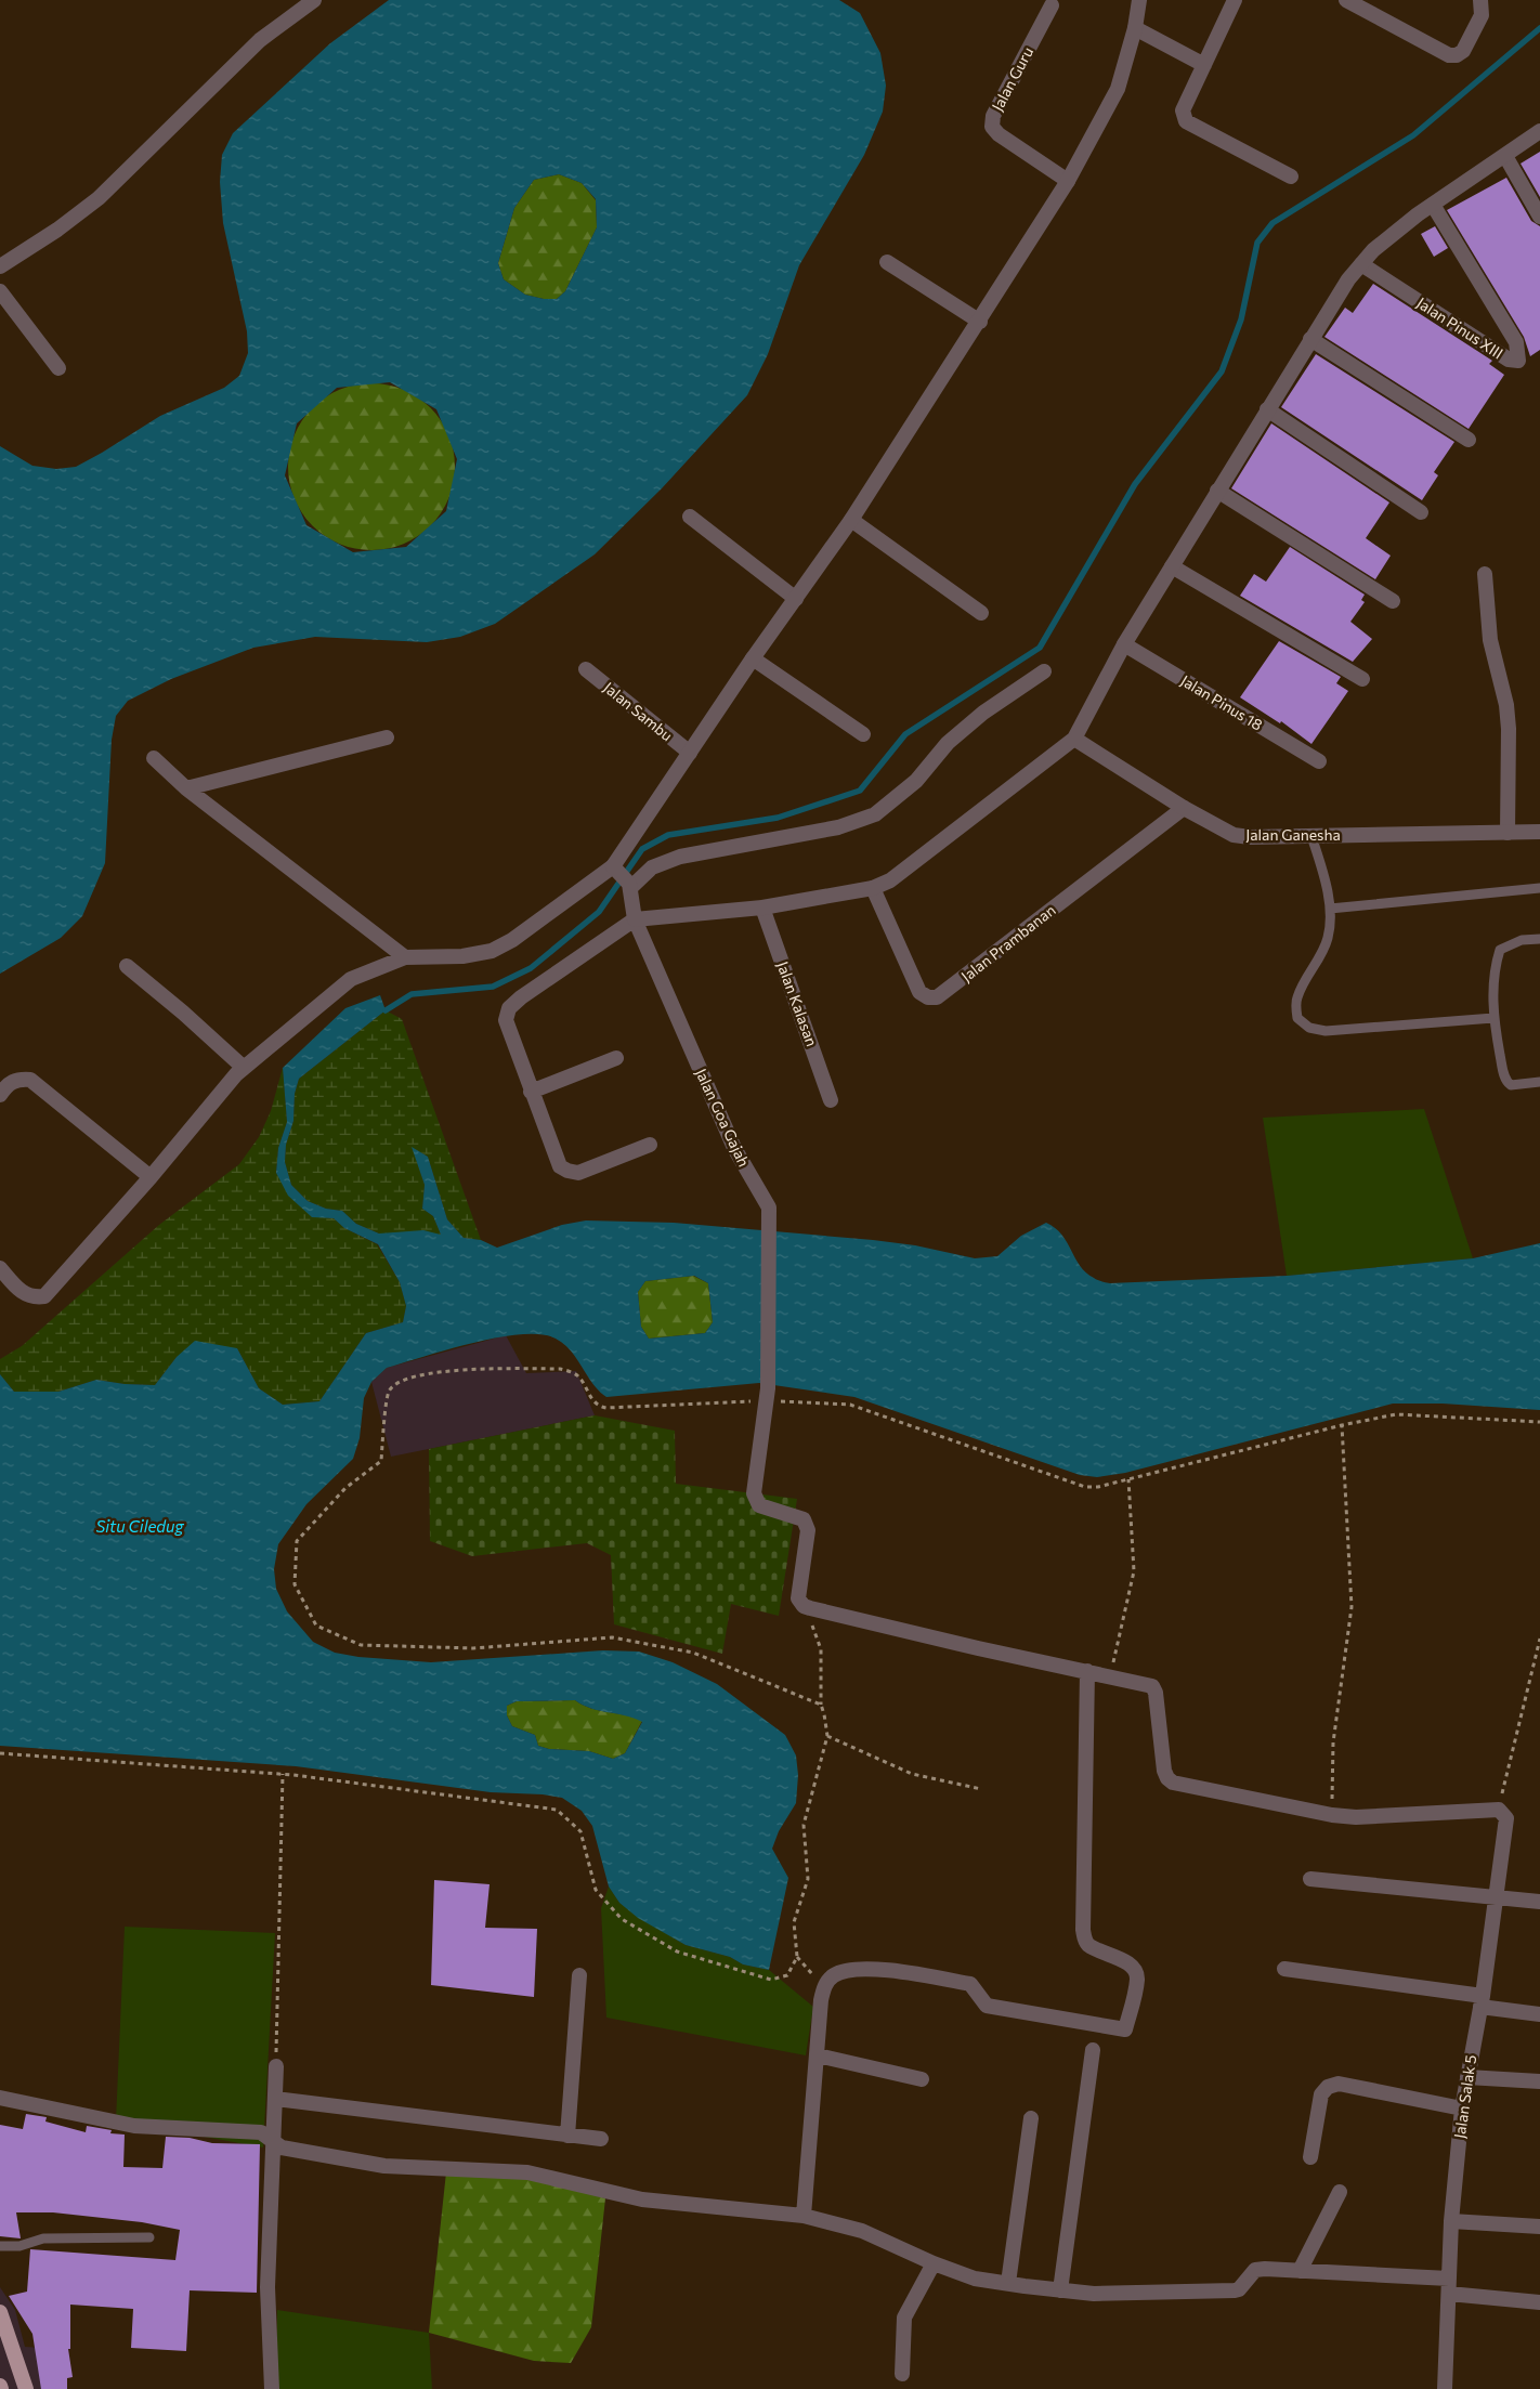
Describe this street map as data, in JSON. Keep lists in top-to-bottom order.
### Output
{
  "streets": {
    "street": [
      "Jalan Guru",
      "Jalan Pinus XIII",
      "Jalan Pinus 18",
      "Jalan Sambu",
      "Jalan Ganesha",
      "Jalan Prambanan",
      "Jalan Kalasan",
      "Jalan Goa Gajah",
      "Jalan Salak 5"
    ]
  },
  "crossings": [
    ["Jalan Ganesha", "Jalan Prambanan"]
  ],
  "water": ["Situ Ciledug"]
}
